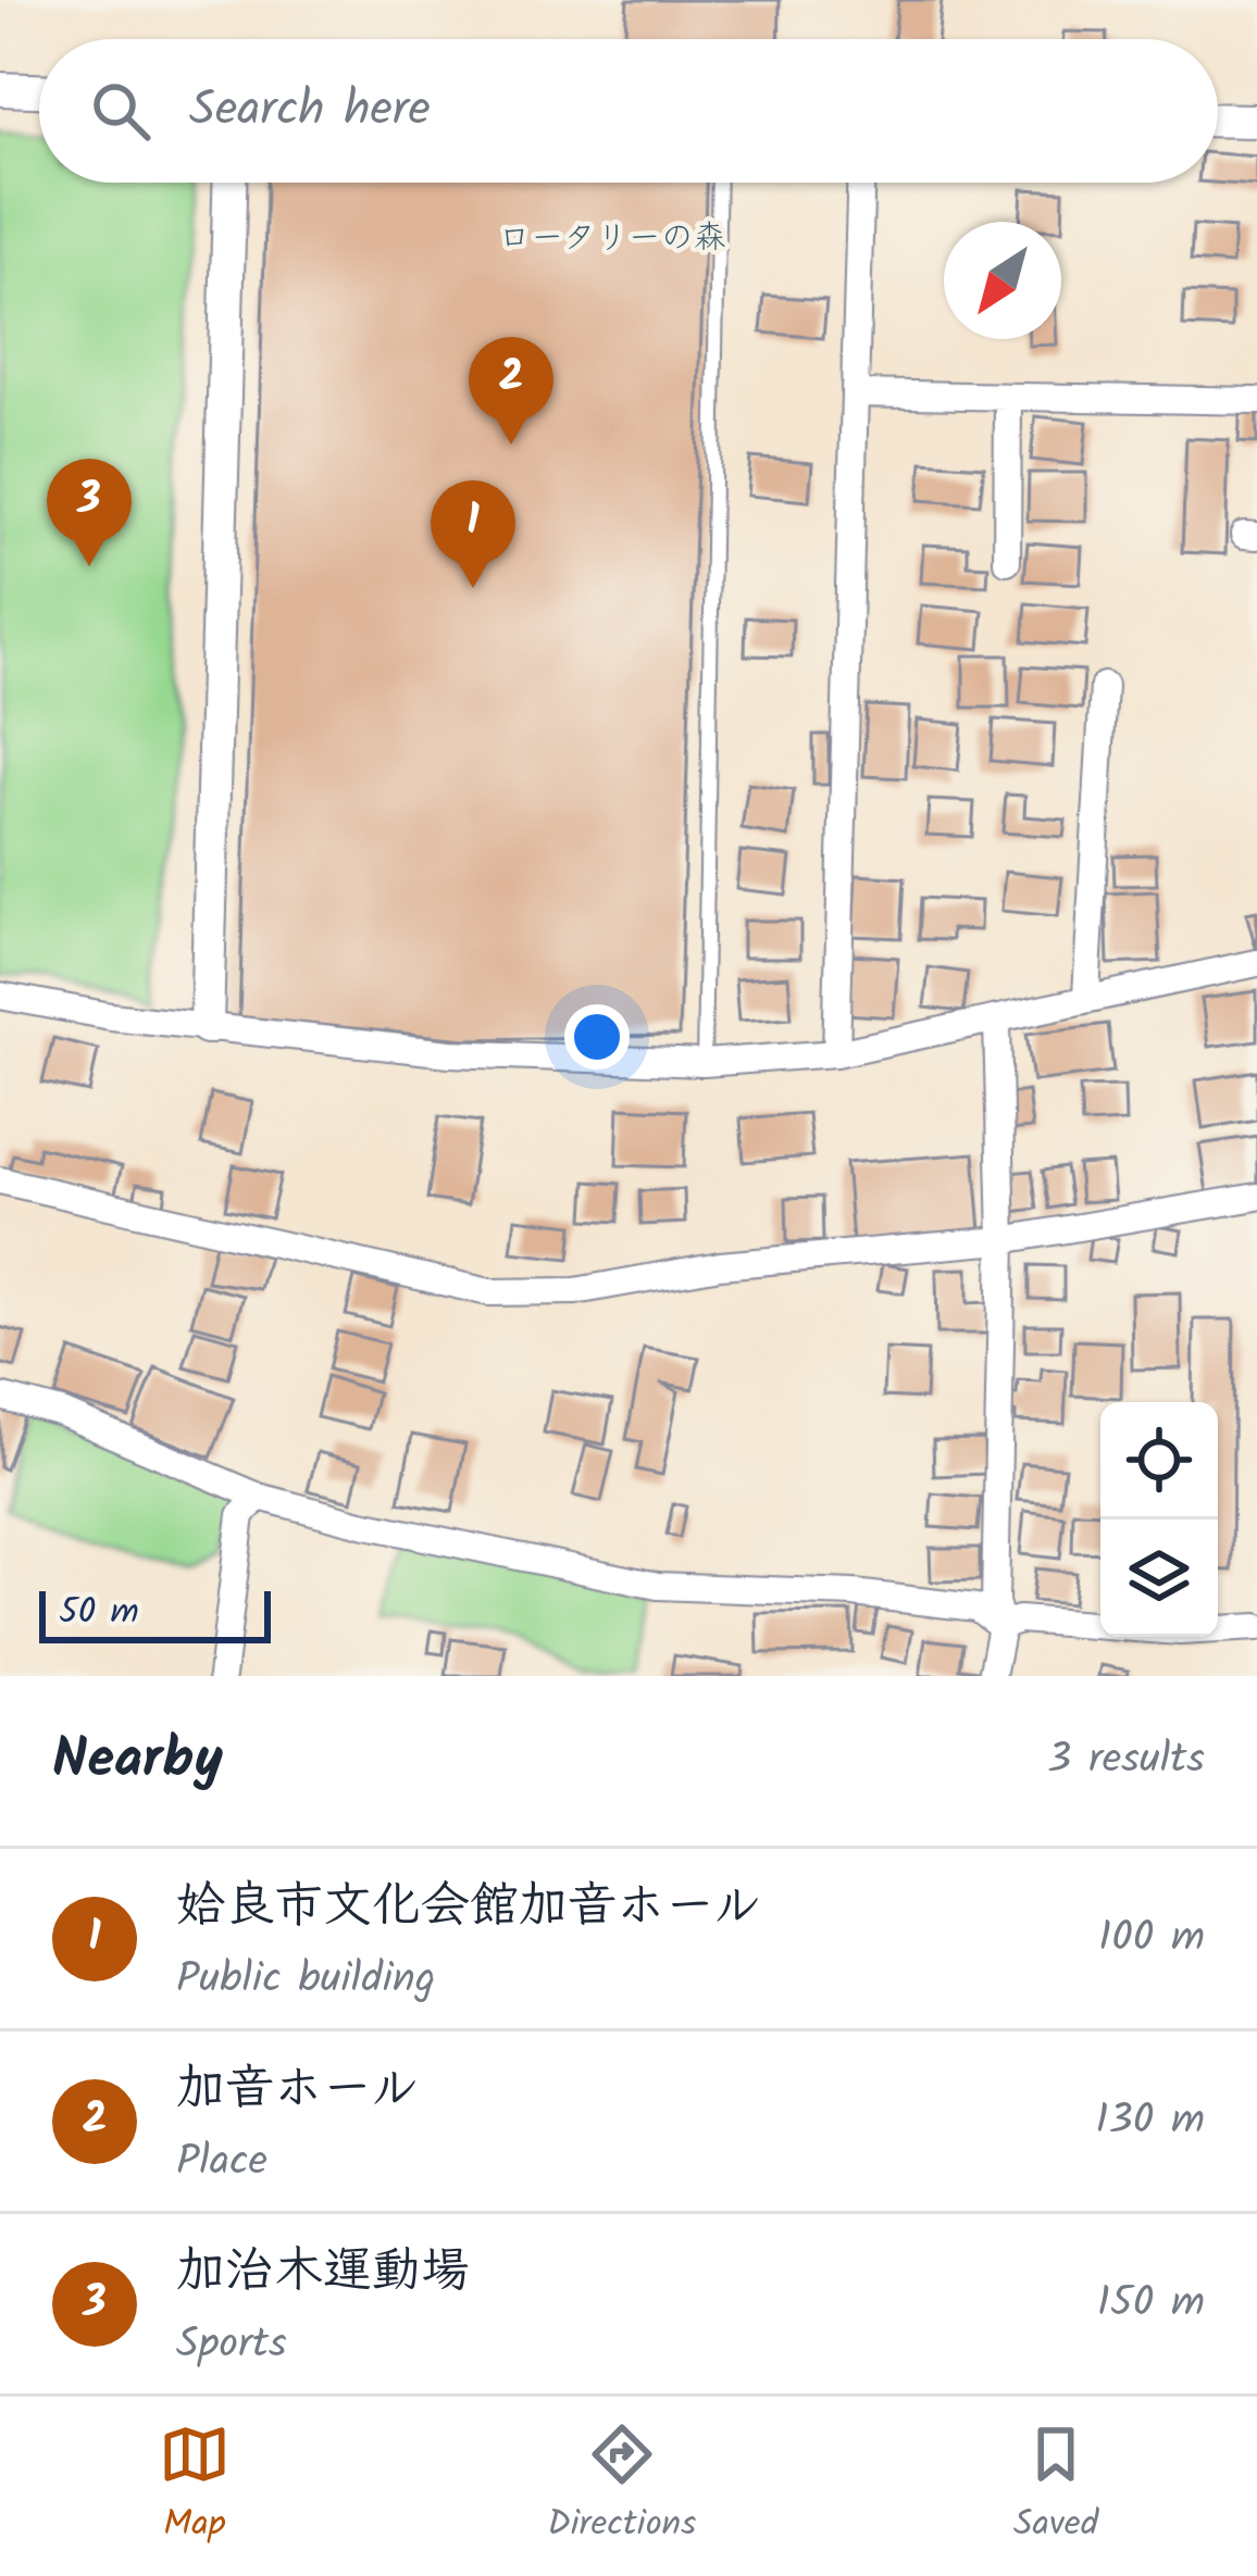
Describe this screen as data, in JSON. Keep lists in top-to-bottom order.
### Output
{
  "parks": ["ロータリーの森"],
  "scale_bar": "50 m",
  "north": "bottom left",
  "page": {
    "search": "Search here",
    "pins": ["2", "3", "1"],
    "scale": "50 m",
    "heading": ["Nearby", "3 results"],
    "list": [
      {
        "mark": "1",
        "name": "姶良市文化会館加音ホール",
        "note": "Public building",
        "value": "100 m"
      },
      {
        "mark": "2",
        "name": "加音ホール",
        "note": "Place",
        "value": "130 m"
      },
      {
        "mark": "3",
        "name": "加治木運動場",
        "note": "Sports",
        "value": "150 m"
      }
    ],
    "nav": ["Map", "Directions", "Saved"]
  }
}
